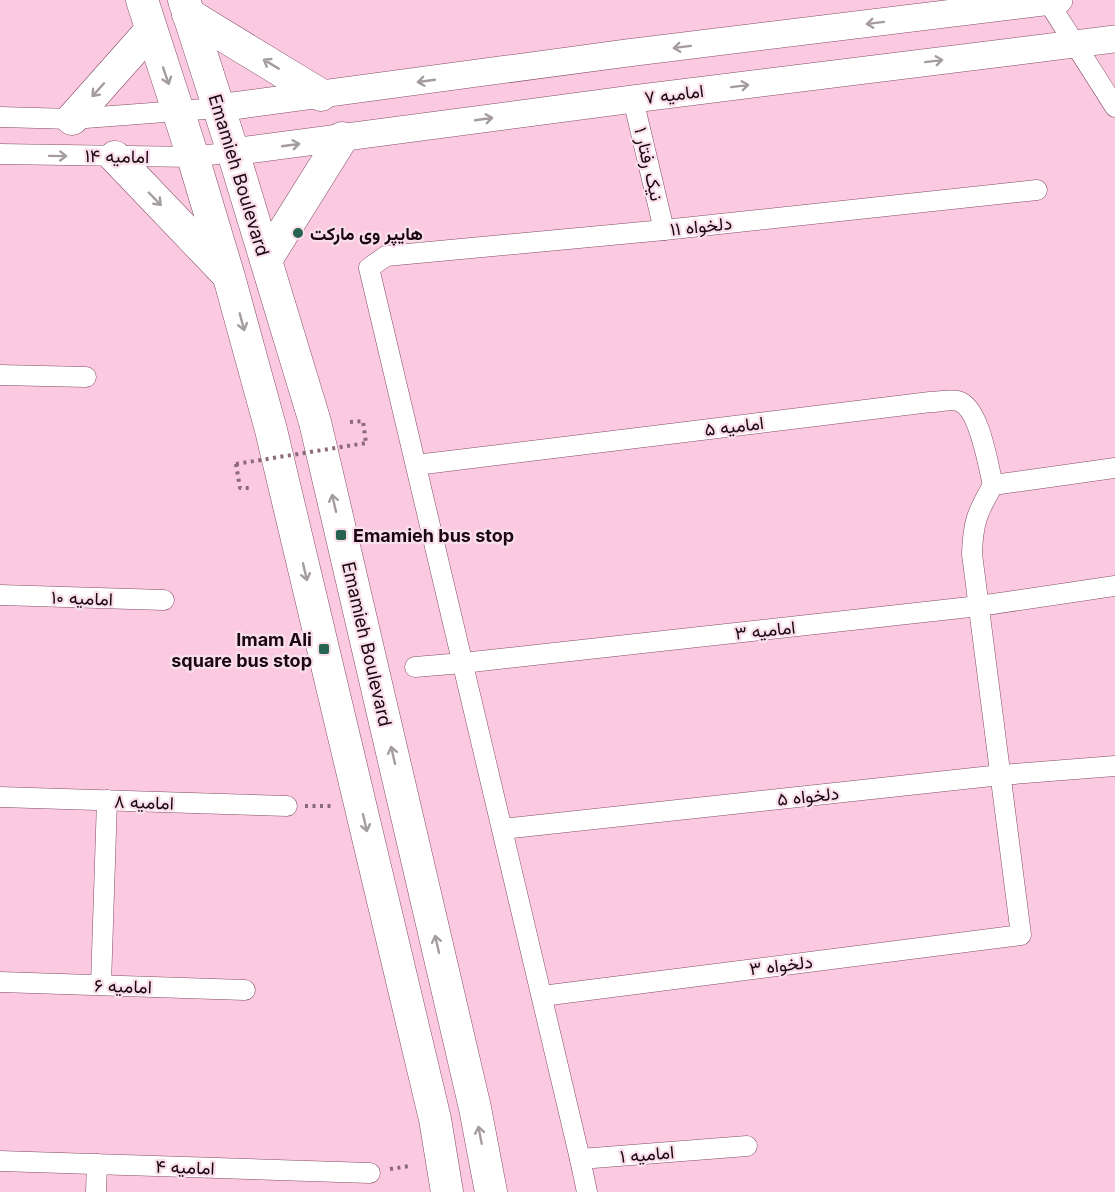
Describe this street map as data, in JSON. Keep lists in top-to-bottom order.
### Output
{
  "streets": {
    "main road": ["Emamieh Boulevard"],
    "street": [
      "امامیه ۷",
      "امامیه ۱۴",
      "نیک رفتار ۱",
      "دلخواه ۱۱",
      "امامیه ۵",
      "امامیه ۱۰",
      "امامیه ۳",
      "دلخواه ۵",
      "امامیه ۸",
      "دلخواه ۳",
      "امامیه ۶",
      "امامیه ۱",
      "امامیه ۴"
    ]
  },
  "crossings": [
    ["امامیه ۷", "امامیه ۱۴"],
    ["امامیه ۷", "نیک رفتار ۱"],
    ["امامیه ۷", "Emamieh Boulevard"],
    ["امامیه ۱۴", "Emamieh Boulevard"],
    ["نیک رفتار ۱", "دلخواه ۱۱"],
    ["دلخواه ۱۱", "امامیه ۵"],
    ["دلخواه ۵", "دلخواه ۳"]
  ],
  "places": {
    "other": ["هایپر وی مارکت"],
    "transit": ["Emamieh bus stop", "Imam Ali square bus stop"]
  }
}
